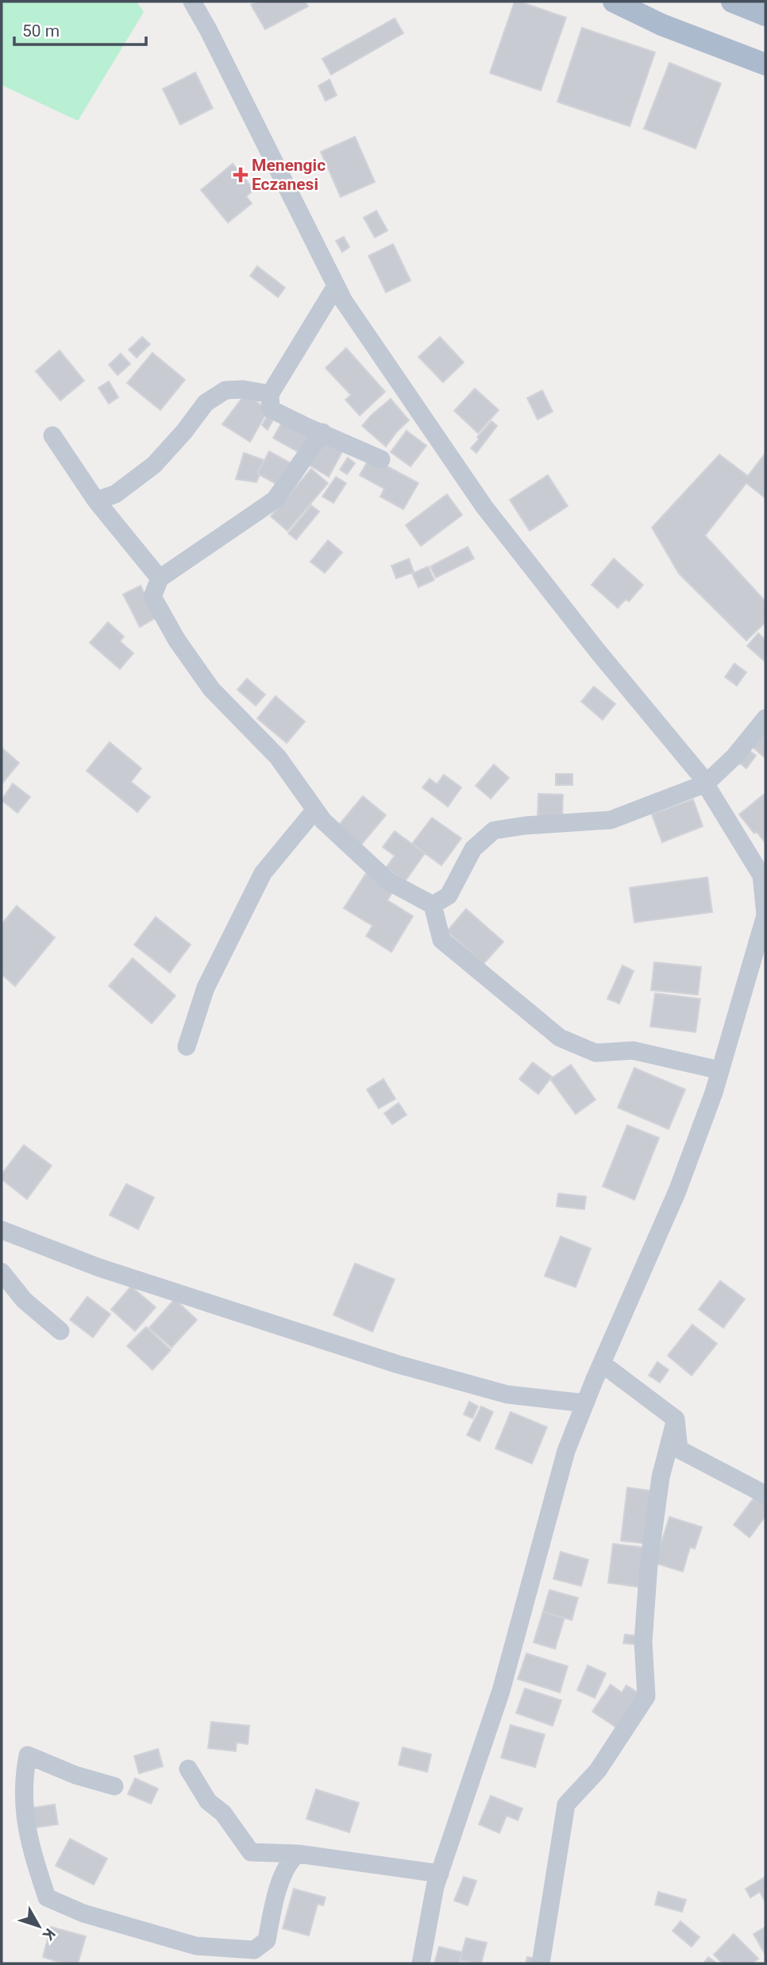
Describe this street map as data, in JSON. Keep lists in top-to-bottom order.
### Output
{
  "places": {
    "health": ["Menengic Eczanesi"]
  },
  "scale_bar": "50 m",
  "north": "bottom right"
}
